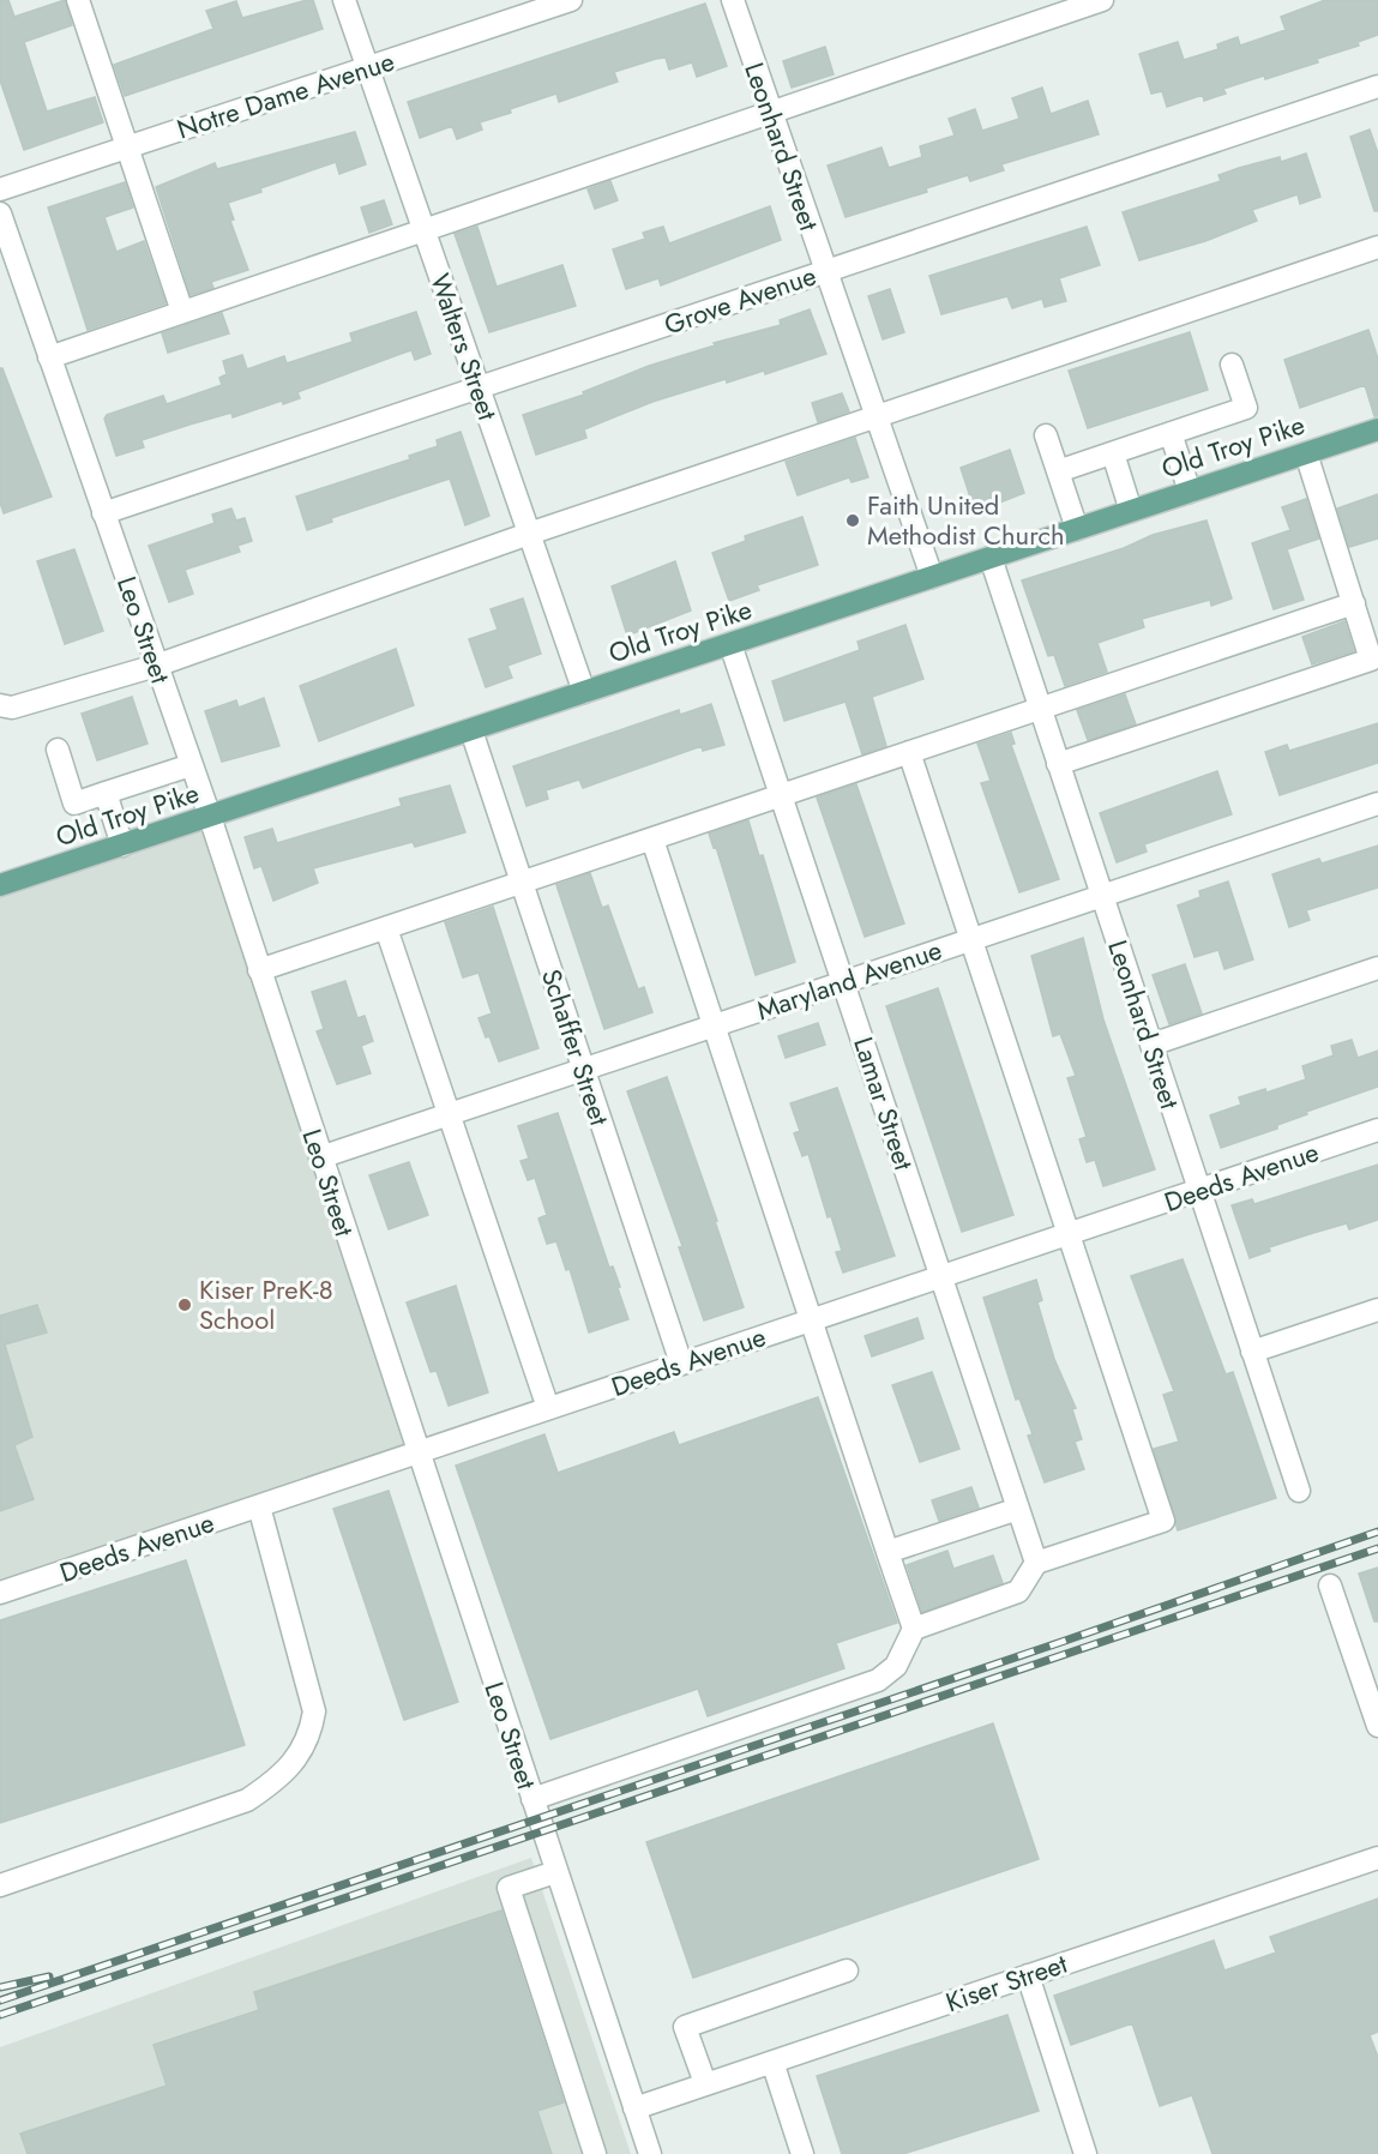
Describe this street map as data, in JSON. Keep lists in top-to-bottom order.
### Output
{
  "streets": {
    "main road": ["Old Troy Pike"],
    "street": [
      "Notre Dame Avenue",
      "Leonhard Street",
      "Grove Avenue",
      "Walters Street",
      "Leo Street",
      "Maryland Avenue",
      "Schaffer Street",
      "Lamar Street",
      "Deeds Avenue",
      "Kiser Street"
    ]
  },
  "crossings": [
    ["Notre Dame Avenue", "Walters Street"],
    ["Leonhard Street", "Grove Avenue"],
    ["Leonhard Street", "Old Troy Pike"],
    ["Leonhard Street", "Maryland Avenue"],
    ["Leonhard Street", "Deeds Avenue"],
    ["Grove Avenue", "Walters Street"],
    ["Grove Avenue", "Leo Street"],
    ["Walters Street", "Old Troy Pike"],
    ["Old Troy Pike", "Leo Street"],
    ["Old Troy Pike", "Schaffer Street"],
    ["Old Troy Pike", "Lamar Street"],
    ["Leo Street", "Maryland Avenue"],
    ["Leo Street", "Deeds Avenue"],
    ["Leo Street", "Kiser Street"],
    ["Maryland Avenue", "Schaffer Street"],
    ["Maryland Avenue", "Lamar Street"],
    ["Schaffer Street", "Deeds Avenue"],
    ["Lamar Street", "Deeds Avenue"]
  ],
  "places": ["Faith United Methodist Church", "Kiser PreK-8 School"]
}
